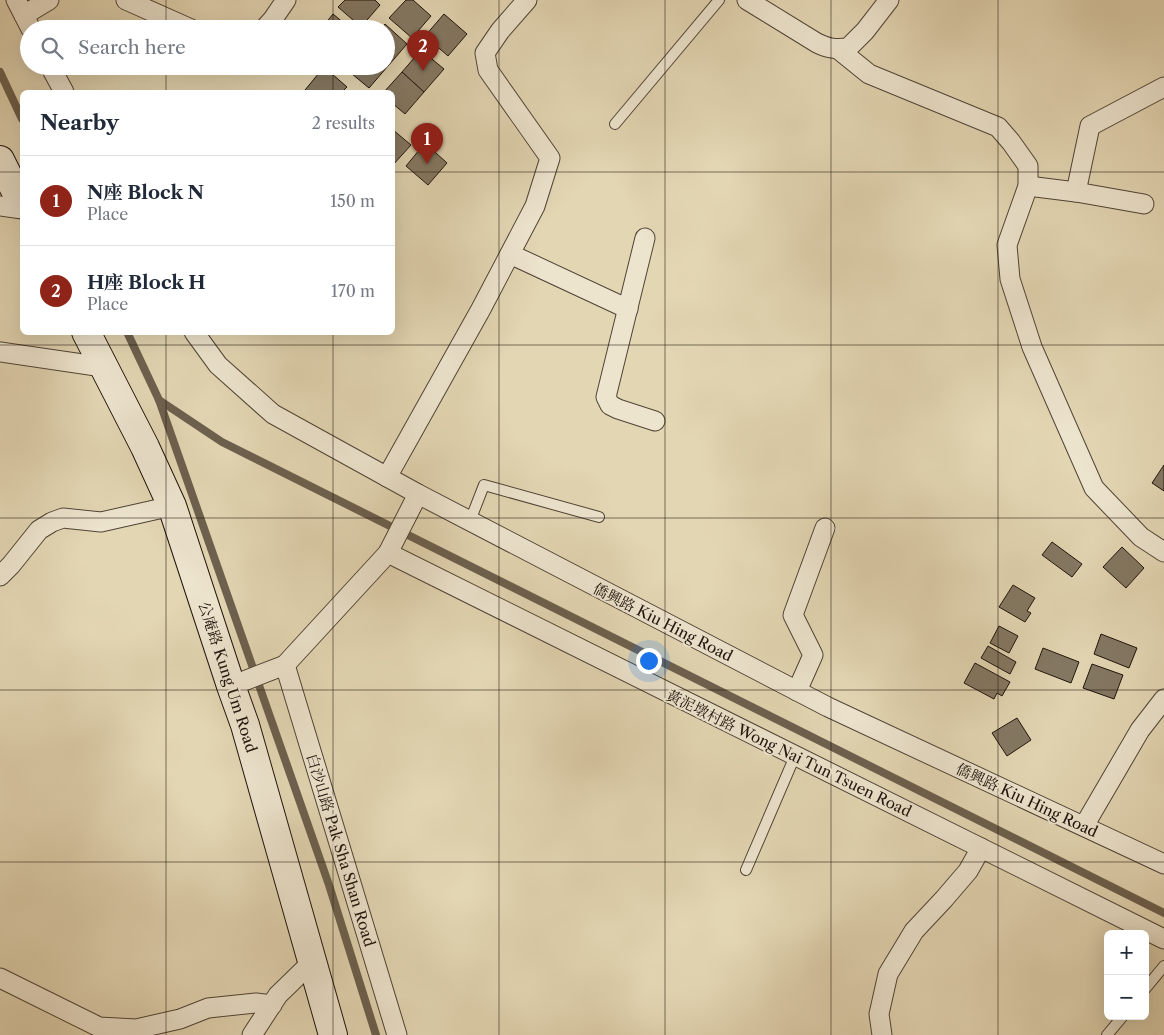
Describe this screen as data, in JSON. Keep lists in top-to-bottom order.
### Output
{
  "streets": {
    "street": [
      "僑興路 Kiu Hing Road",
      "公庵路 Kung Um Road",
      "黃泥墩村路 Wong Nai Tun Tsuen Road",
      "白沙山路 Pak Sha Shan Road"
    ]
  },
  "page": {
    "search": "Search here",
    "pins": ["2", "1"],
    "heading": ["Nearby", "2 results"],
    "list": [
      {
        "mark": "1",
        "name": "N座 Block N",
        "note": "Place",
        "value": "150 m"
      },
      {
        "mark": "2",
        "name": "H座 Block H",
        "note": "Place",
        "value": "170 m"
      }
    ],
    "map_buttons": ["+", "−"]
  }
}
